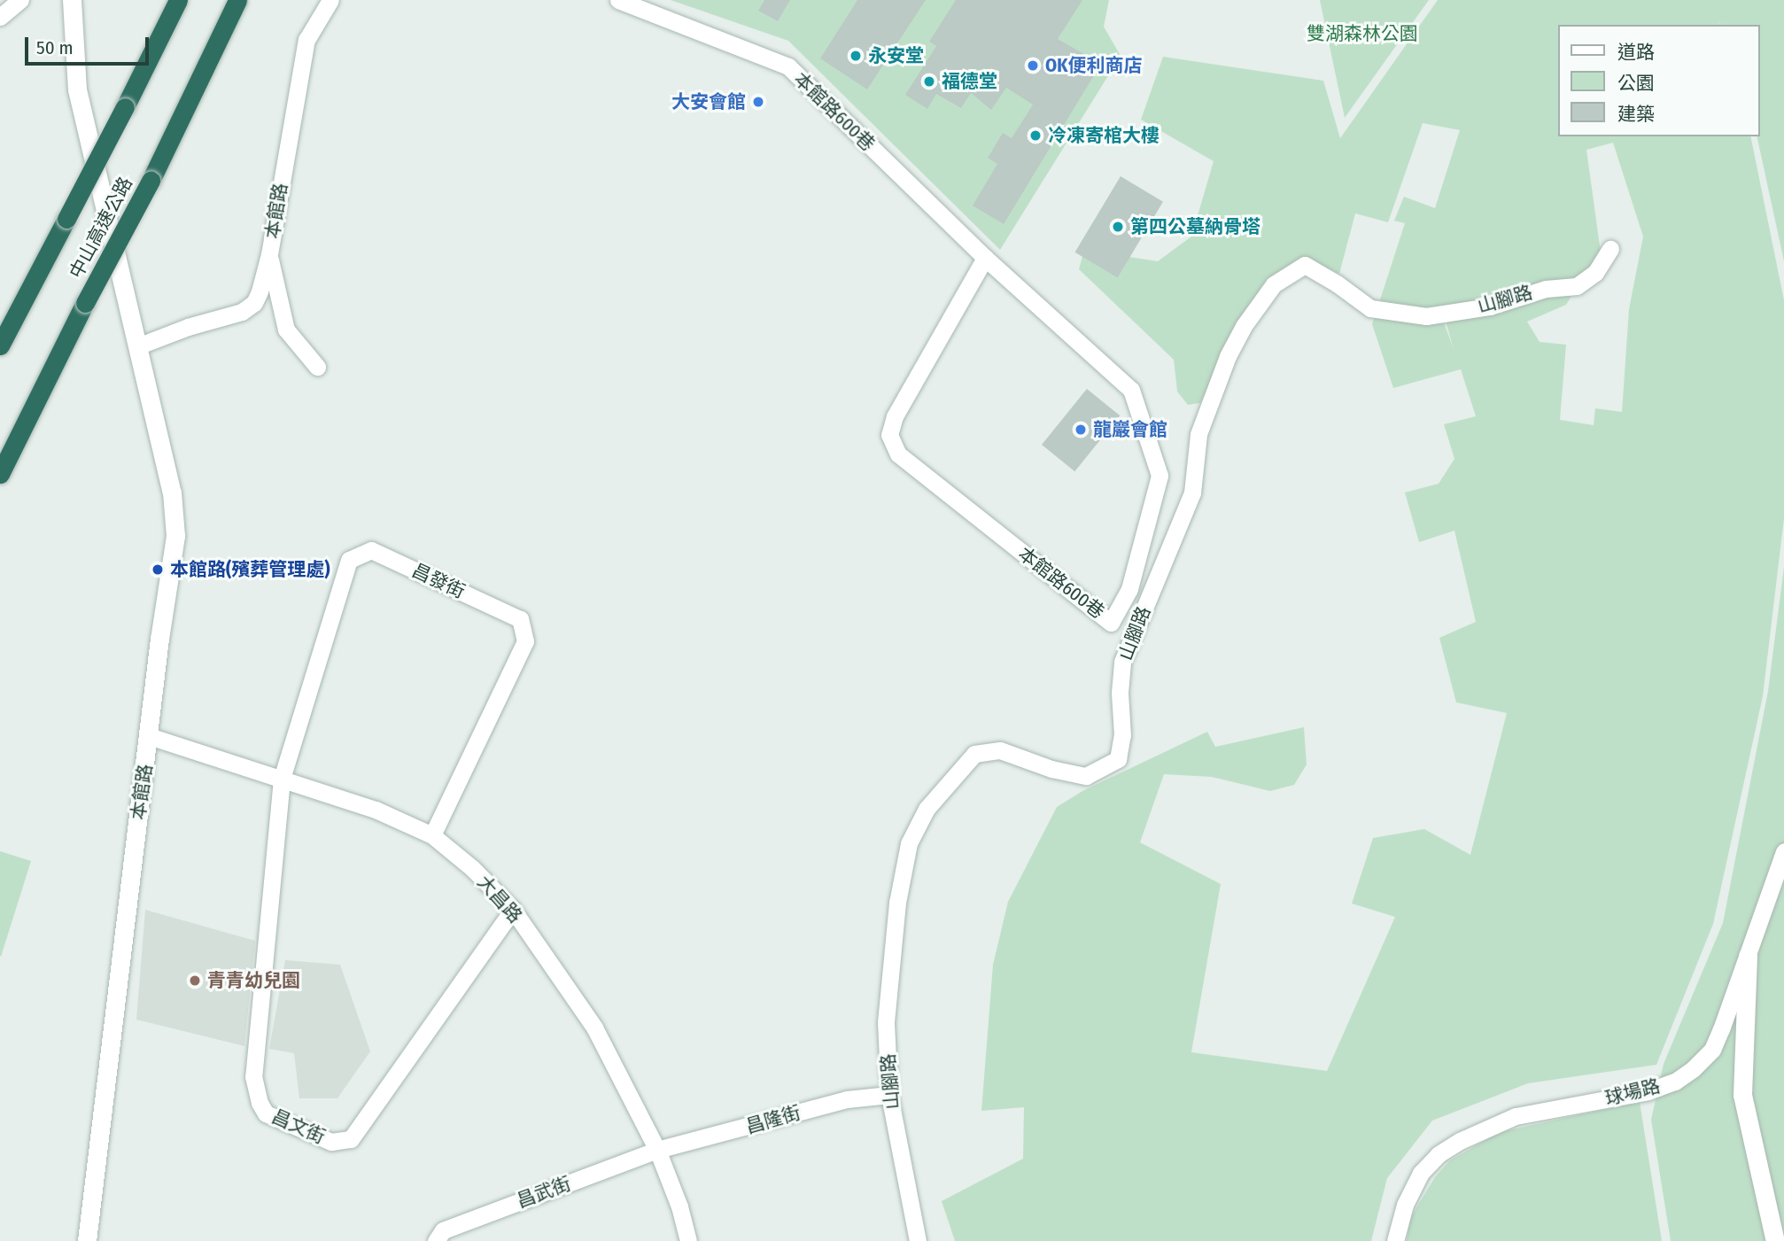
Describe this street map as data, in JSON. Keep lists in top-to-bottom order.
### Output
{
  "streets": {
    "highway": ["中山高速公路"],
    "street": [
      "本館路600巷",
      "本館路",
      "山腳路",
      "昌發街",
      "大昌路",
      "球場路",
      "昌隆街",
      "昌文街",
      "昌武街"
    ]
  },
  "crossings": [
    ["本館路", "大昌路"],
    ["山腳路", "昌隆街"],
    ["昌發街", "大昌路"],
    ["昌發街", "昌文街"],
    ["大昌路", "昌隆街"],
    ["大昌路", "昌文街"],
    ["大昌路", "昌武街"],
    ["昌隆街", "昌武街"]
  ],
  "parks": ["雙湖森林公園"],
  "places": [
    "永安堂",
    "OK便利商店",
    "福德堂",
    "大安會館",
    "冷凍寄棺大樓",
    "第四公墓納骨塔",
    "龍巖會館",
    "本館路(殯葬管理處)",
    "青青幼兒園"
  ],
  "legend": ["道路", "公園", "建築"],
  "scale_bar": "50 m"
}
